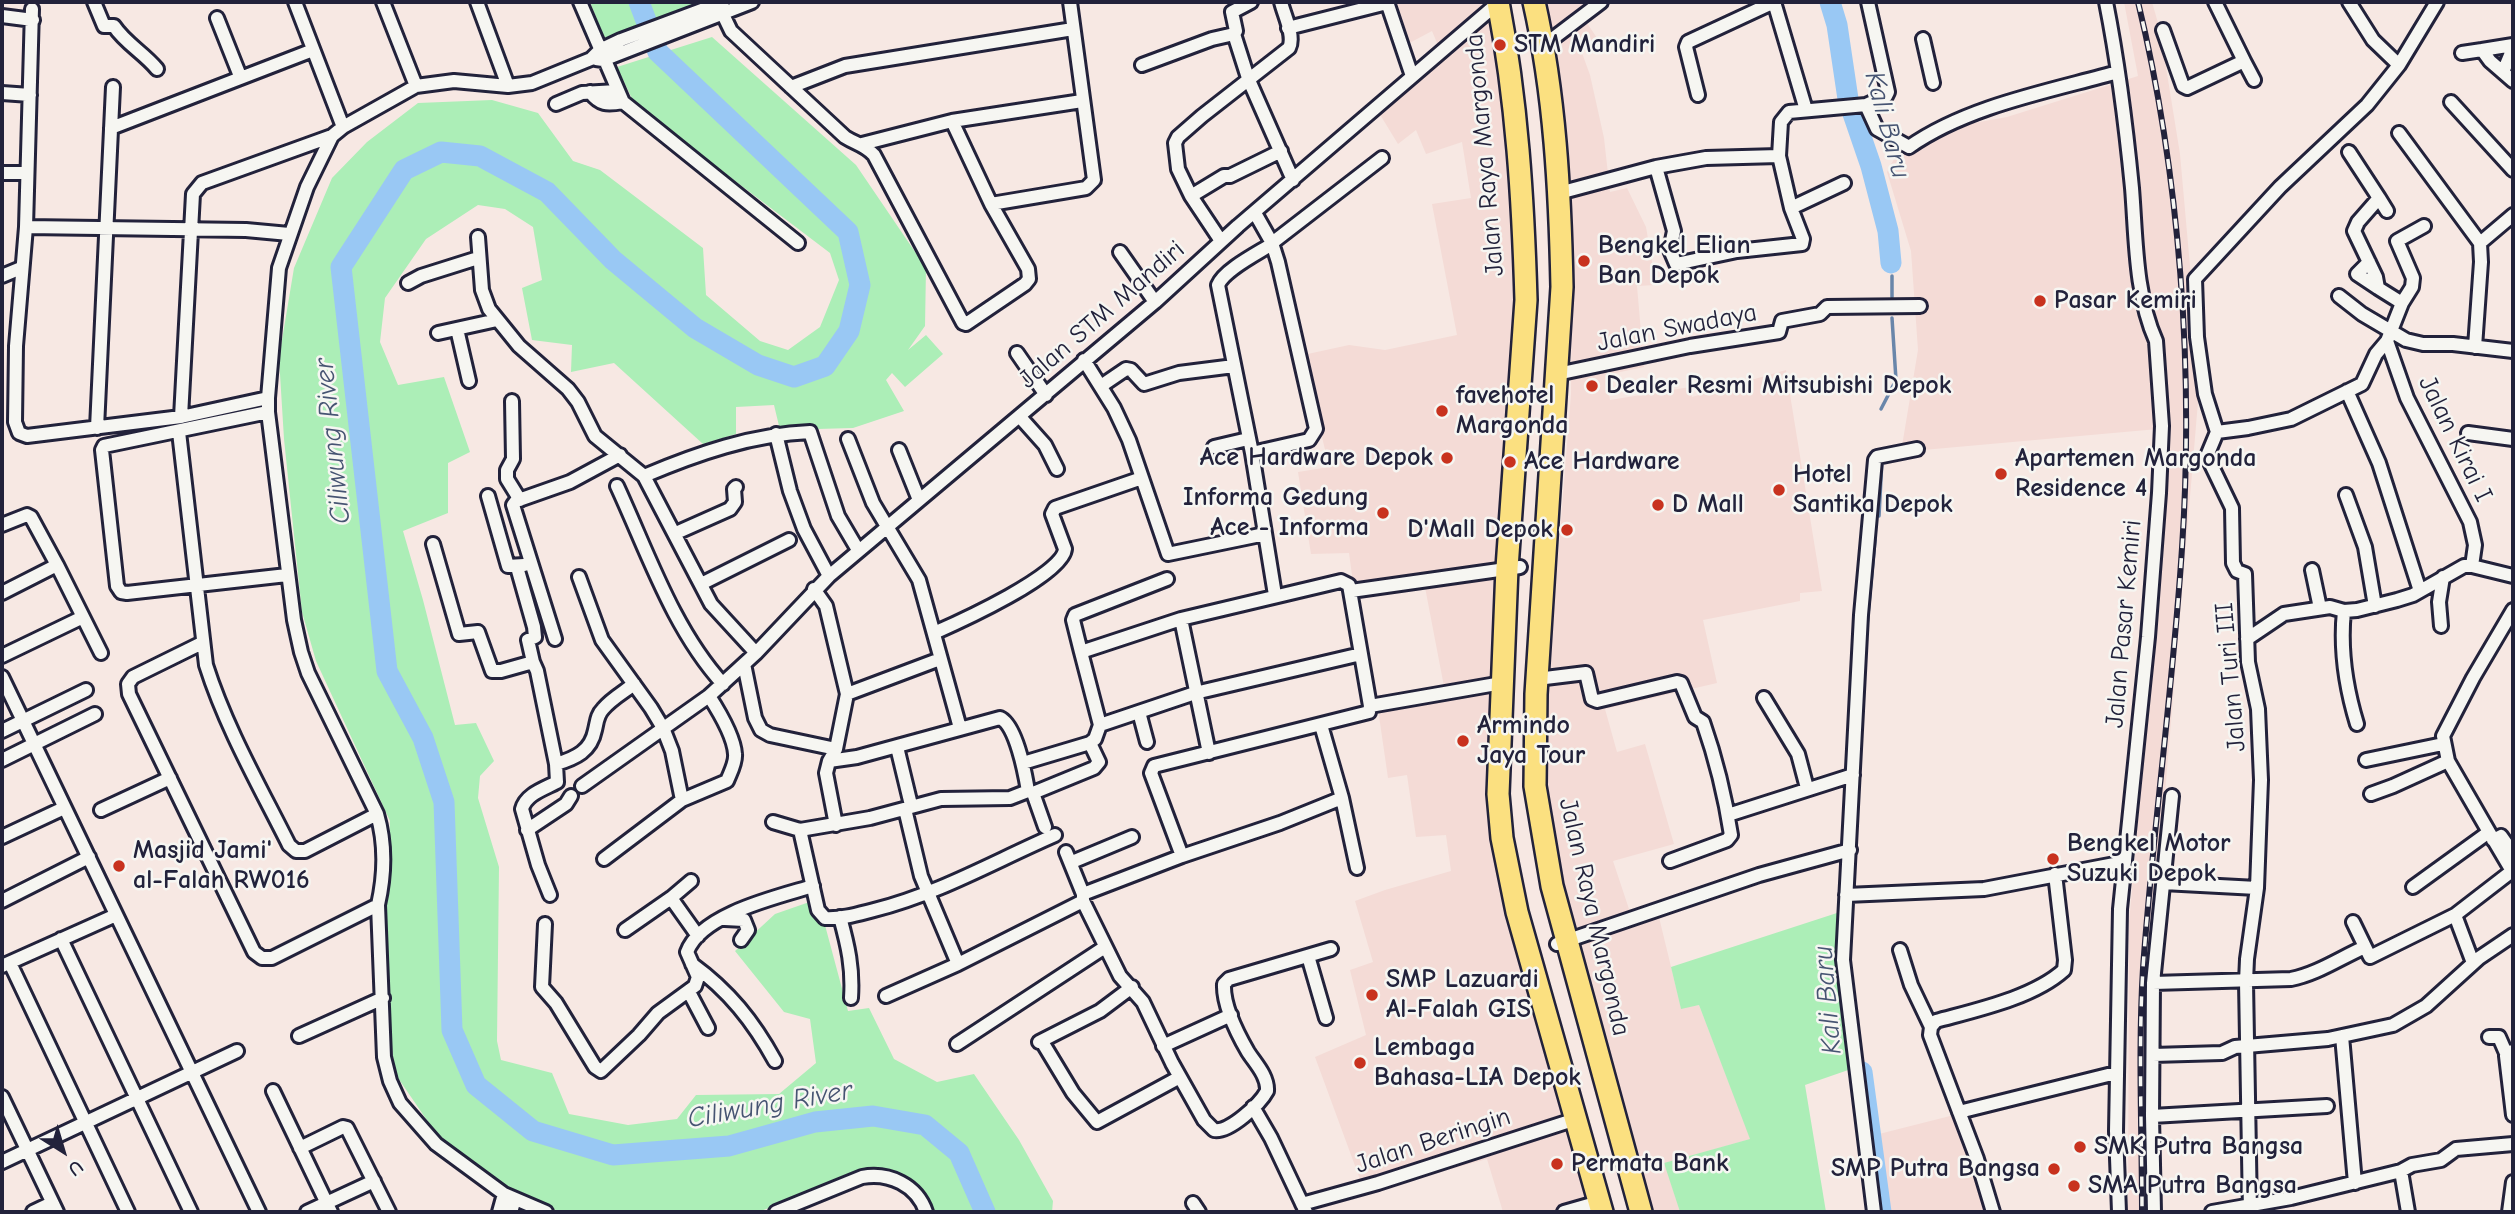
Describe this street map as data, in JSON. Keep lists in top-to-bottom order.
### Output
{
  "streets": {
    "highway": ["Jalan Raya Margonda"],
    "street": [
      "Jalan STM Mandiri",
      "Jalan Swadaya",
      "Jalan Kirai I",
      "Jalan Pasar Kemiri",
      "Jalan Turi III",
      "Jalan Beringin"
    ]
  },
  "crossings": [
    ["Jalan Raya Margonda", "Jalan STM Mandiri"],
    ["Jalan Raya Margonda", "Jalan Swadaya"],
    ["Jalan Raya Margonda", "Jalan Beringin"]
  ],
  "water": ["Kali Baru", "Ciliwung River"],
  "places": [
    "STM Mandiri",
    "Bengkel Elian Ban Depok",
    "Pasar Kemiri",
    "Dealer Resmi Mitsubishi Depok",
    "favehotel Margonda",
    "Ace Hardware Depok",
    "Ace Hardware",
    "Apartemen Margonda Residence 4",
    "Hotel Santika Depok",
    "D Mall",
    "Informa Gedung Ace - Informa",
    "D'Mall Depok",
    "Armindo Jaya Tour",
    "Bengkel Motor Suzuki Depok",
    "Masjid Jami' al-Falah RW016",
    "SMP Lazuardi Al-Falah GIS",
    "Lembaga Bahasa-LIA Depok",
    "SMK Putra Bangsa",
    "Permata Bank",
    "SMP Putra Bangsa",
    "SMA Putra Bangsa"
  ],
  "north": "bottom right"
}
